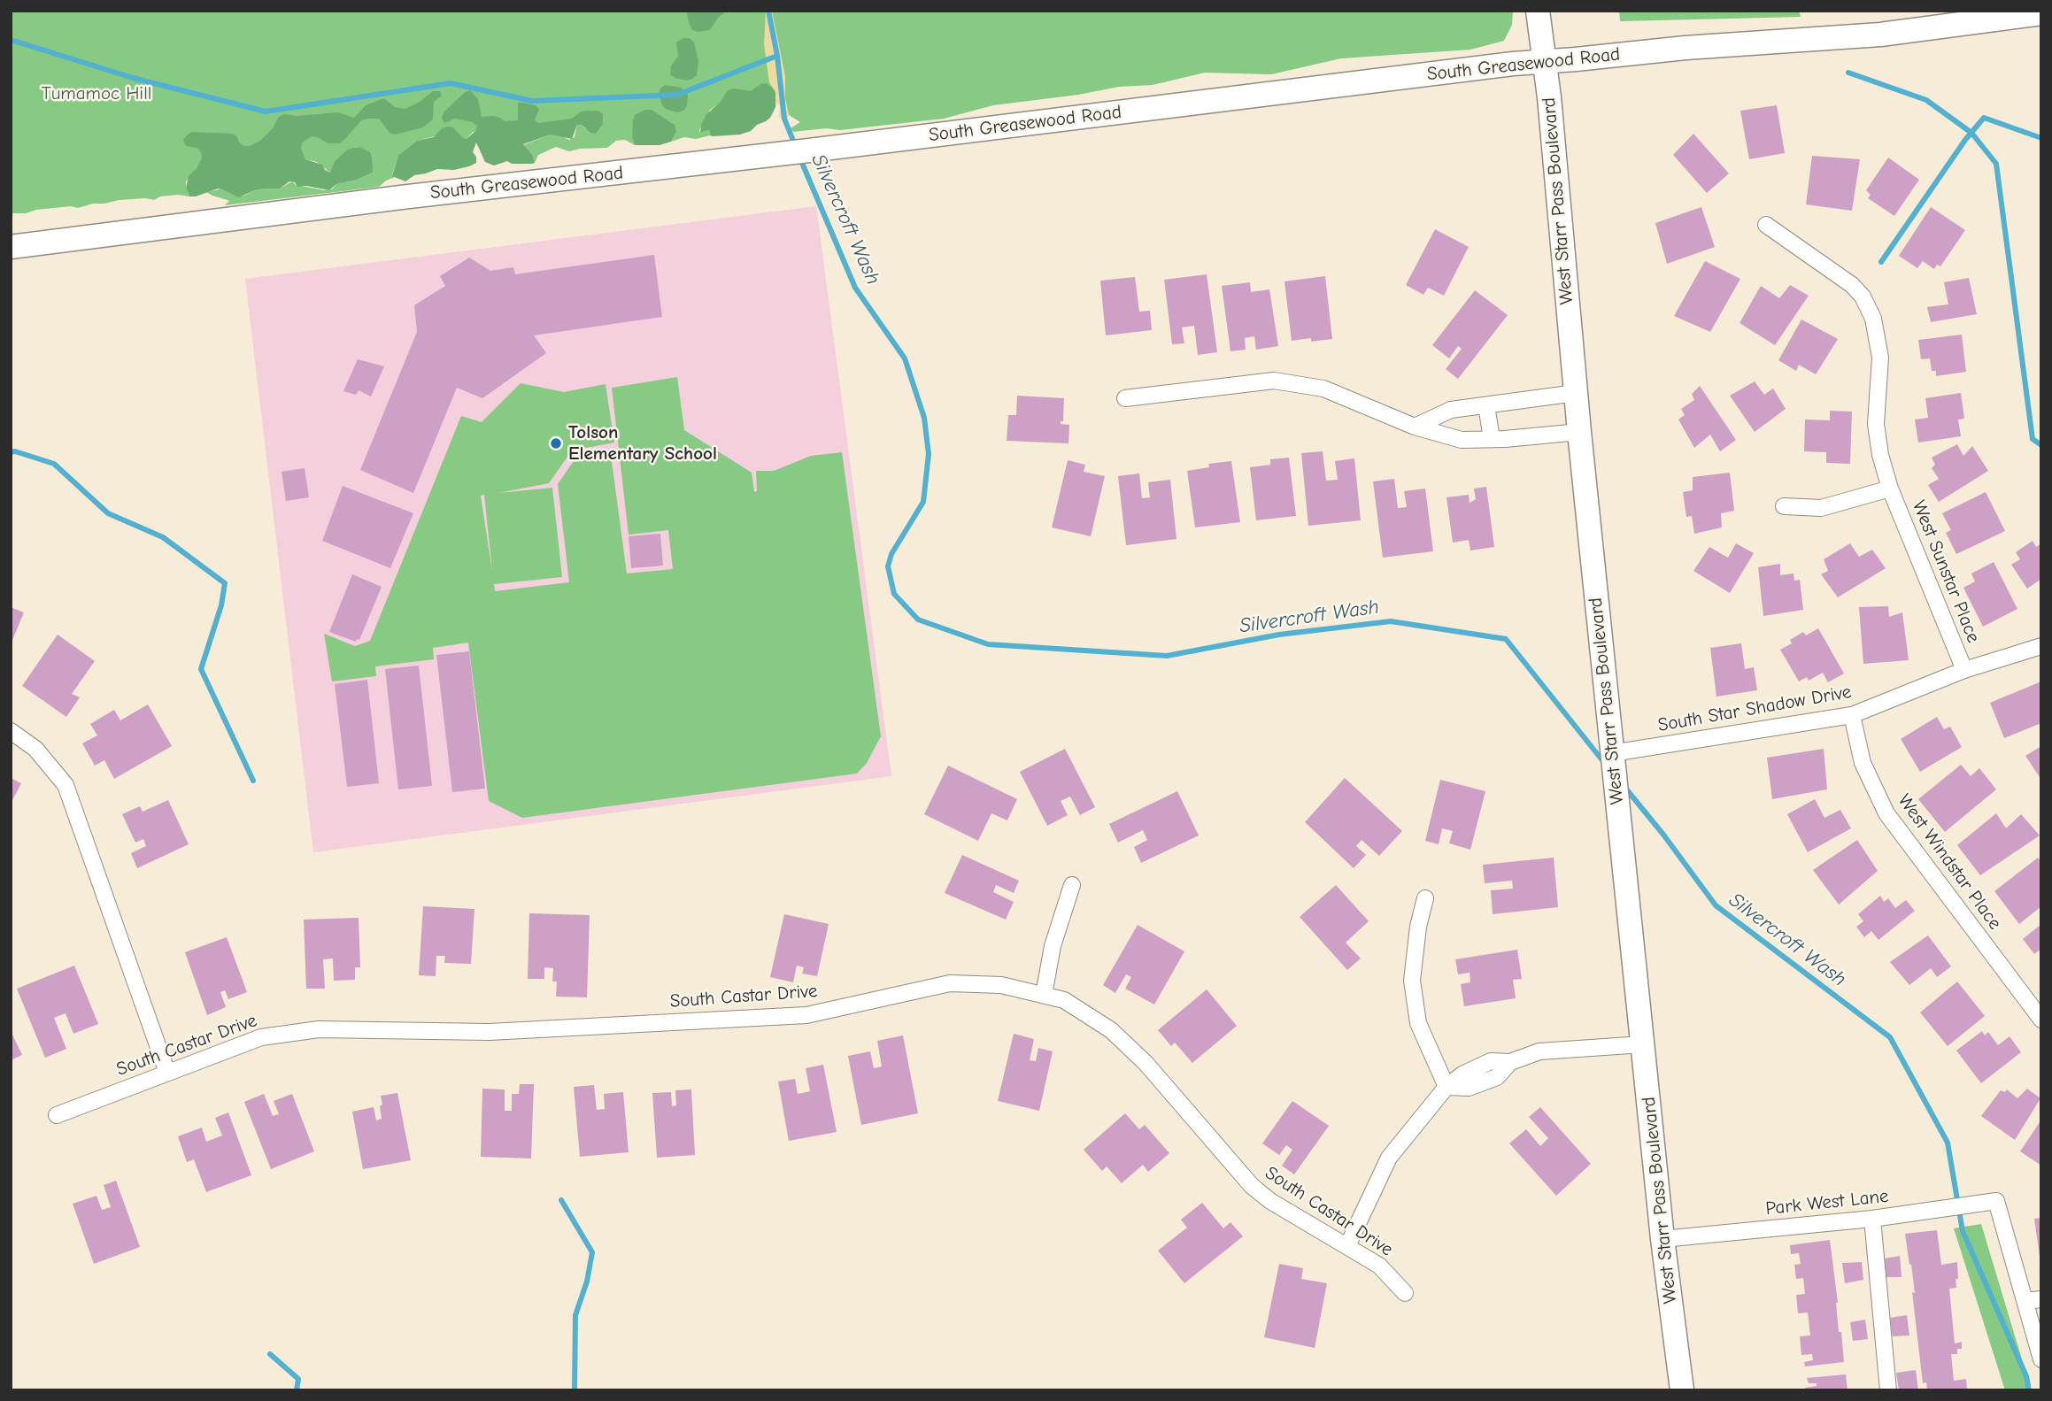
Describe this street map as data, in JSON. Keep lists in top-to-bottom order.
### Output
{
  "streets": {
    "street": [
      "South Greasewood Road",
      "West Starr Pass Boulevard",
      "West Sunstar Place",
      "South Star Shadow Drive",
      "West Windstar Place",
      "South Castar Drive",
      "Park West Lane"
    ]
  },
  "crossings": [
    ["South Greasewood Road", "West Starr Pass Boulevard"],
    ["West Starr Pass Boulevard", "South Star Shadow Drive"],
    ["West Starr Pass Boulevard", "Park West Lane"],
    ["West Sunstar Place", "South Star Shadow Drive"],
    ["South Star Shadow Drive", "West Windstar Place"]
  ],
  "water": ["Silvercroft Wash"],
  "parks": ["Tumamoc Hill"],
  "places": ["Tolson Elementary School"]
}
